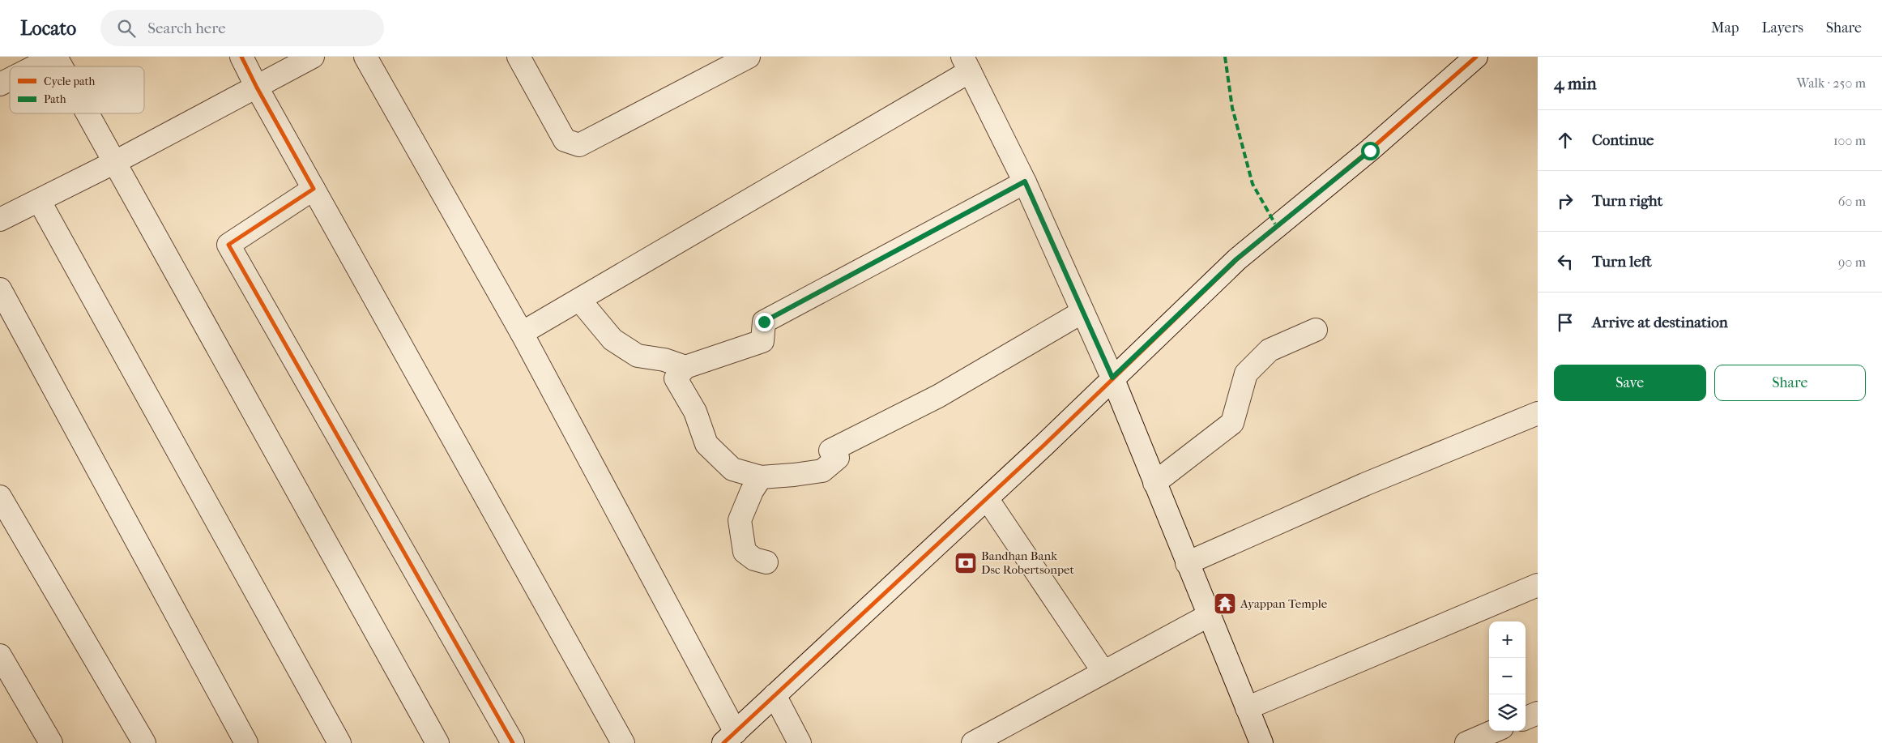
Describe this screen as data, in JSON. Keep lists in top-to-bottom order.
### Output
{
  "places": {
    "bank": ["Bandhan Bank Dsc Robertsonpet"],
    "temple": ["Ayappan Temple"]
  },
  "legend": ["Cycle path", "Path"],
  "page": {
    "header": "Locato",
    "search": "Search here",
    "nav": ["Map", "Layers", "Share"],
    "heading": ["4 min", "Walk · 250 m"],
    "list": [
      ["Continue", "100 m"],
      ["Turn right", "60 m"],
      ["Turn left", "90 m"],
      "Arrive at destination"
    ],
    "buttons": ["Save", "Share"],
    "map_buttons": ["+", "−"]
  }
}
